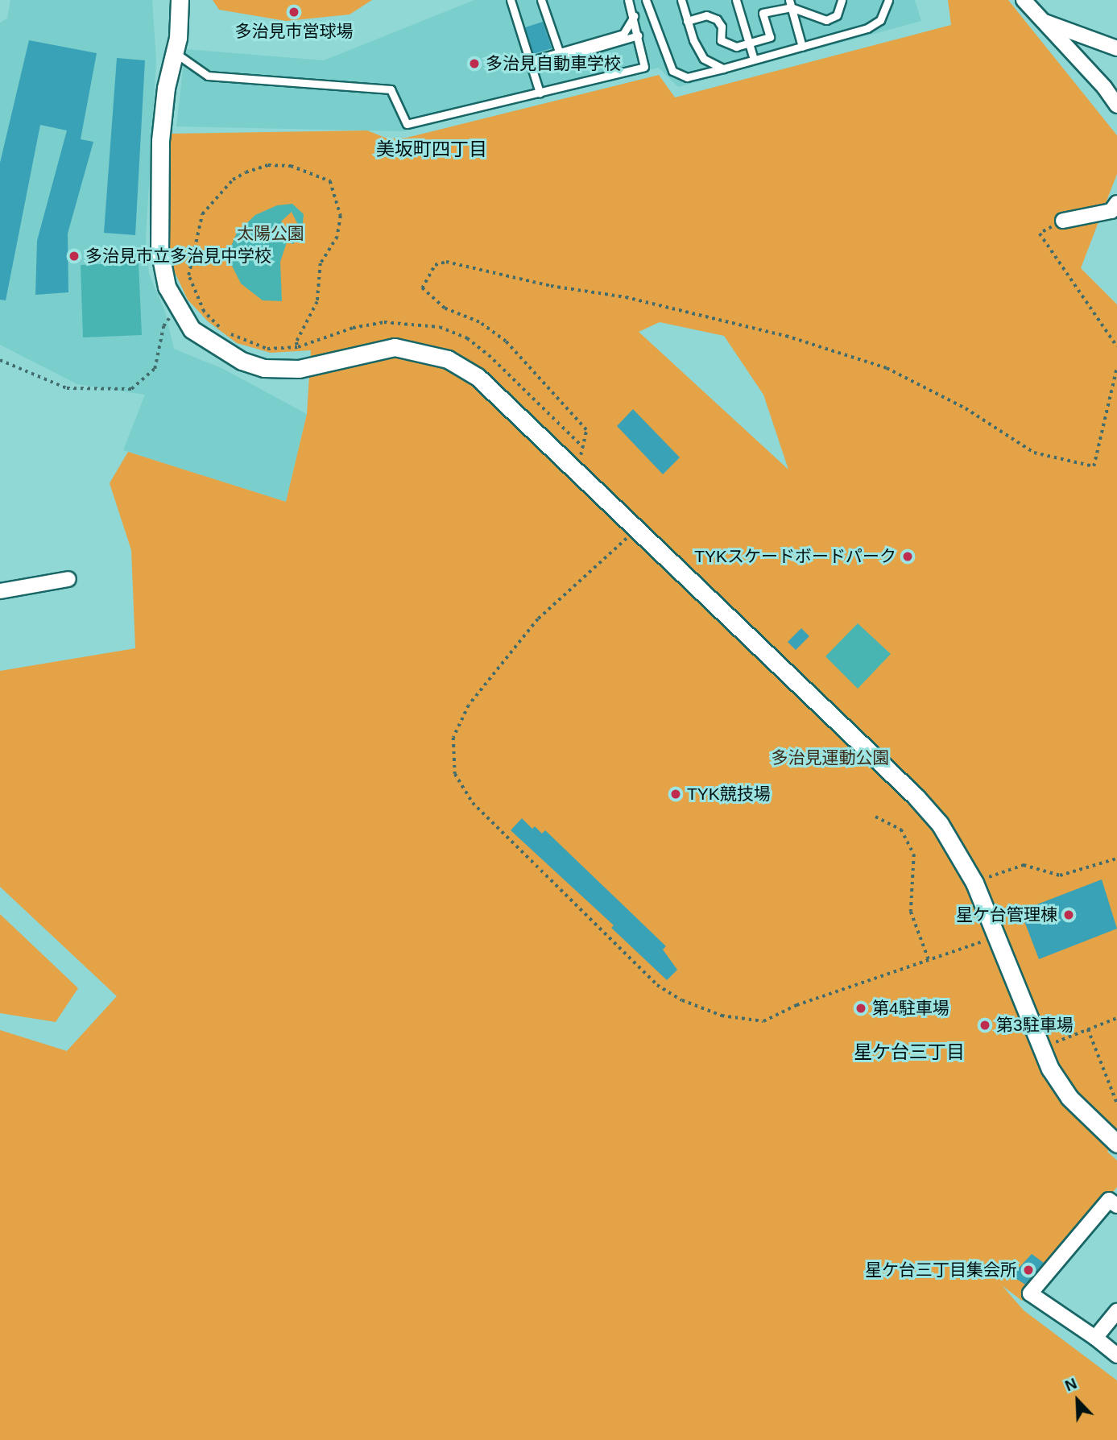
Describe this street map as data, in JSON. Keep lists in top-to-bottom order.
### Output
{
  "districts": ["美坂町四丁目", "星ケ台三丁目"],
  "parks": ["太陽公園", "多治見運動公園"],
  "places": [
    "多治見市営球場",
    "多治見自動車学校",
    "多治見市立多治見中学校",
    "TYKスケードボードパーク",
    "TYK競技場",
    "星ケ台管理棟",
    "第4駐車場",
    "第3駐車場",
    "星ケ台三丁目集会所"
  ],
  "north": "top left"
}
